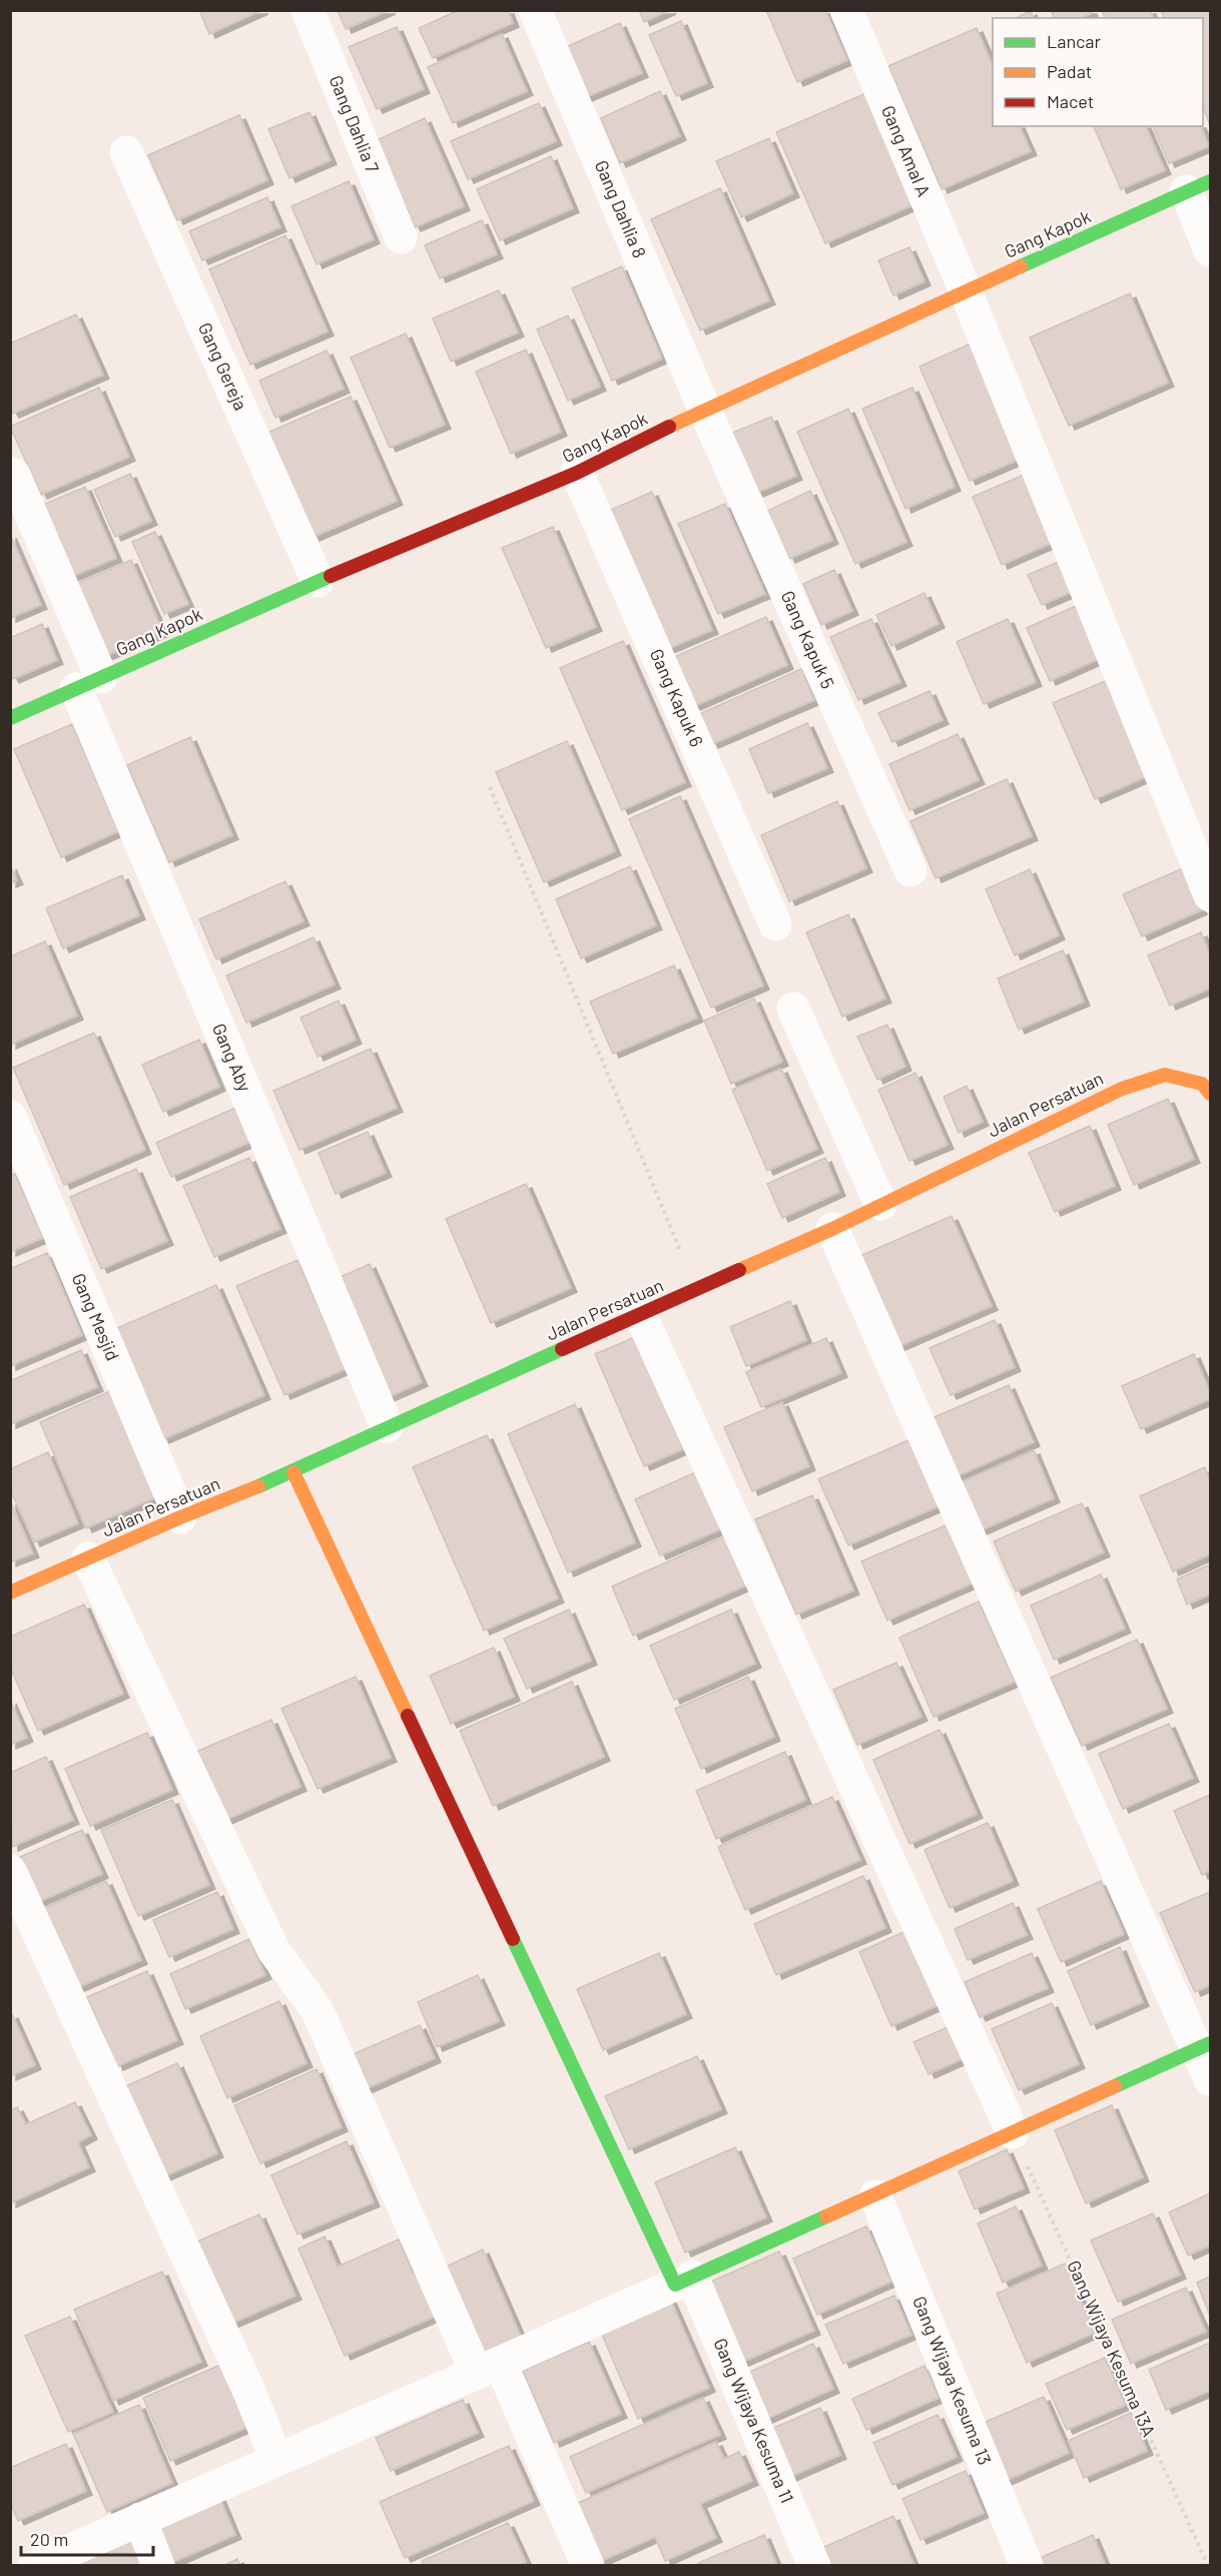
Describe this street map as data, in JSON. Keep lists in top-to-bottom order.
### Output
{
  "streets": {
    "street": [
      "Gang Dahlia 7",
      "Gang Amal A",
      "Gang Dahlia 8",
      "Gang Kapok",
      "Gang Gereja",
      "Gang Kapuk 5",
      "Gang Kapuk 6",
      "Gang Aby",
      "Jalan Persatuan",
      "Gang Mesjid",
      "Gang Wijaya Kesuma 13",
      "Gang Wijaya Kesuma 11"
    ],
    "path": ["Gang Wijaya Kesuma 13A"]
  },
  "crossings": [
    ["Gang Amal A", "Gang Kapok"],
    ["Gang Dahlia 8", "Gang Kapok"],
    ["Gang Dahlia 8", "Gang Kapuk 5"],
    ["Gang Kapok", "Gang Gereja"],
    ["Gang Kapok", "Gang Kapuk 5"],
    ["Gang Kapok", "Gang Kapuk 6"],
    ["Gang Kapok", "Gang Aby"],
    ["Gang Aby", "Jalan Persatuan"],
    ["Jalan Persatuan", "Gang Mesjid"]
  ],
  "legend": ["Lancar", "Padat", "Macet"],
  "scale_bar": "20 m"
}
